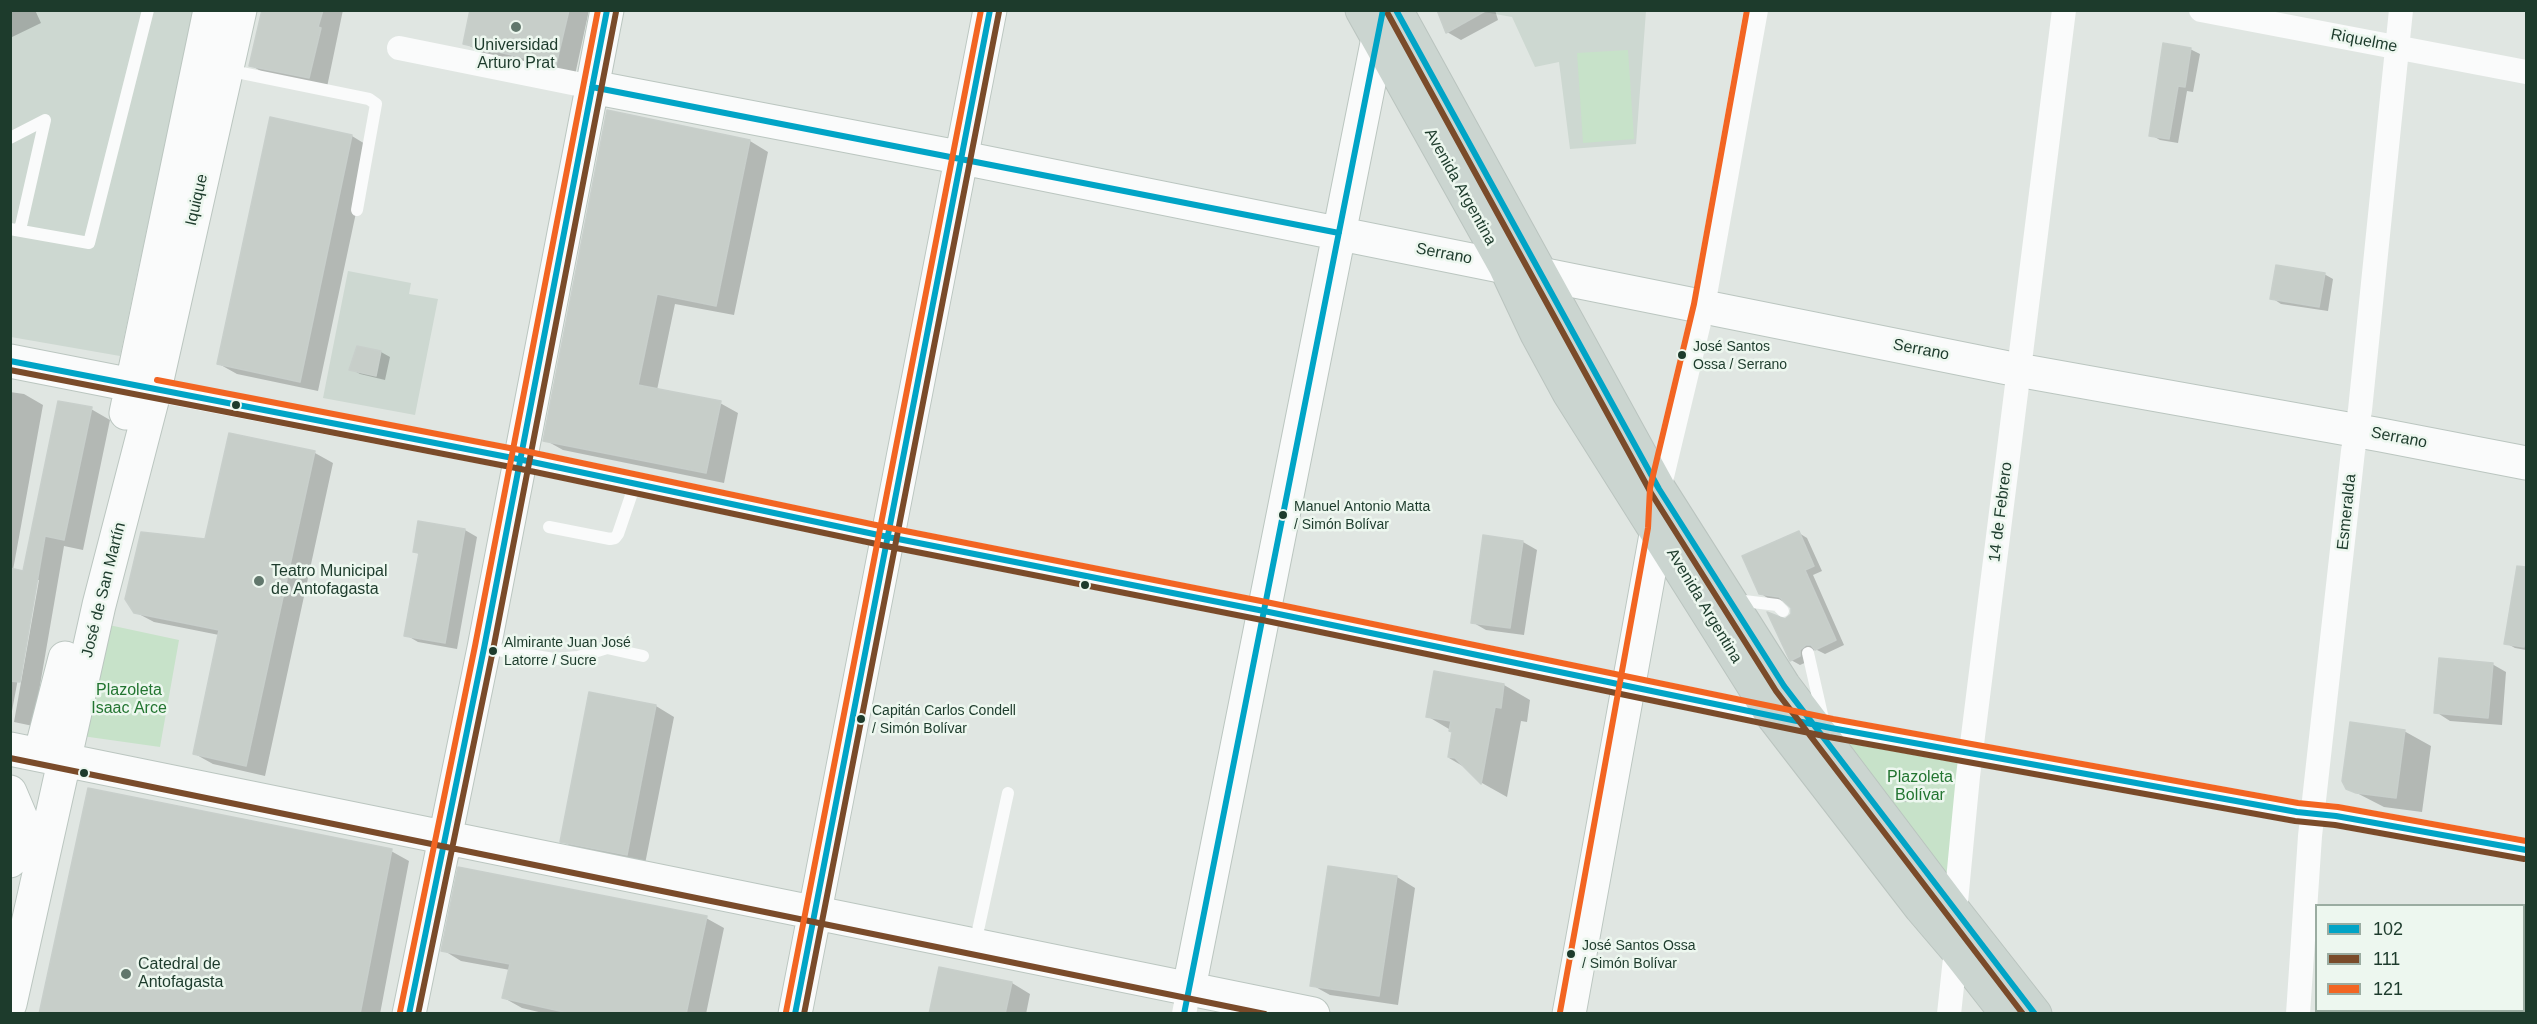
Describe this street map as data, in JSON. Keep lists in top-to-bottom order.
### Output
{
  "streets": {
    "main road": ["Avenida Argentina"],
    "street": [
      "Riquelme",
      "Iquique",
      "Serrano",
      "14 de Febrero",
      "Esmeralda",
      "José de San Martín"
    ]
  },
  "crossings": [
    ["Riquelme", "Esmeralda"],
    ["Avenida Argentina", "Serrano"],
    ["Avenida Argentina", "14 de Febrero"],
    ["Iquique", "José de San Martín"],
    ["Serrano", "14 de Febrero"],
    ["Serrano", "Esmeralda"]
  ],
  "parks": ["Plazoleta Isaac Arce", "Plazoleta Bolívar"],
  "places": [
    "Universidad Arturo Prat",
    "José Santos Ossa / Serrano",
    "Manuel Antonio Matta / Simón Bolívar",
    "Teatro Municipal de Antofagasta",
    "Almirante Juan José Latorre / Sucre",
    "Capitán Carlos Condell / Simón Bolívar",
    "José Santos Ossa / Simón Bolívar",
    "Catedral de Antofagasta"
  ],
  "lines": ["transit line 102", "transit line 121", "transit line 111"],
  "legend": ["102", "111", "121"]
}
